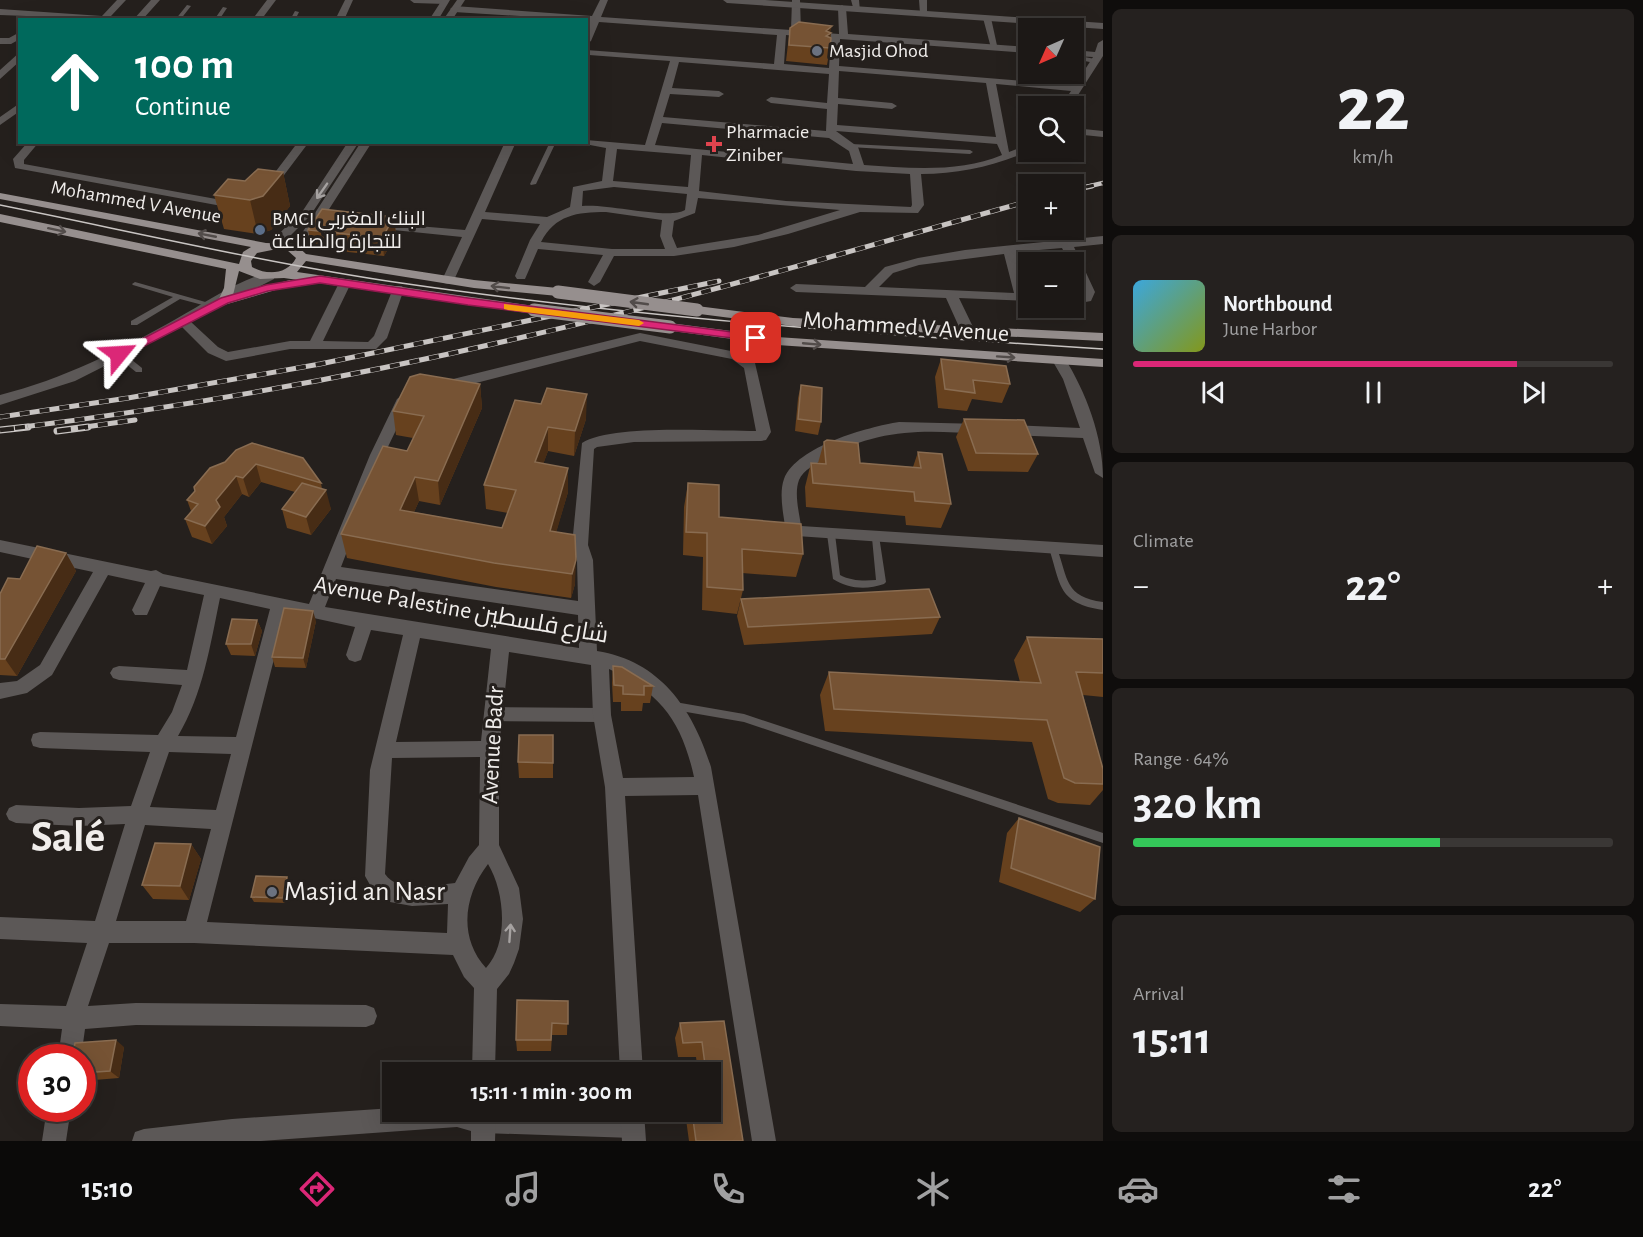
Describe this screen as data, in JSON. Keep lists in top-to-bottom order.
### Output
{
  "streets": {
    "main road": ["Mohammed V Avenue"],
    "street": ["Avenue Palestine شارع فلسطين", "Avenue Badr"]
  },
  "crossings": [
    ["Avenue Palestine شارع فلسطين", "Avenue Badr"]
  ],
  "districts": ["Salé"],
  "places": {
    "other": ["Masjid Ohod", "BMCI البنك المغربي للتجارة والصناعة", "Masjid an Nasr"],
    "health": ["Pharmacie Ziniber"]
  },
  "north": "bottom left",
  "page": {
    "tile": [
      ["22", "km/h"],
      "Climate",
      ["Range · 64%", "320 km"],
      ["Arrival", "15:11"]
    ],
    "map_buttons": ["+", "−"],
    "turn": ["100 m", "Continue"],
    "song": ["Northbound", "June Harbor"],
    "heat": ["−", "22°", "+"],
    "limit": "30",
    "trip": "15:11 · 1 min · 300 m",
    "tabs": ["15:10", "22°"]
  }
}
